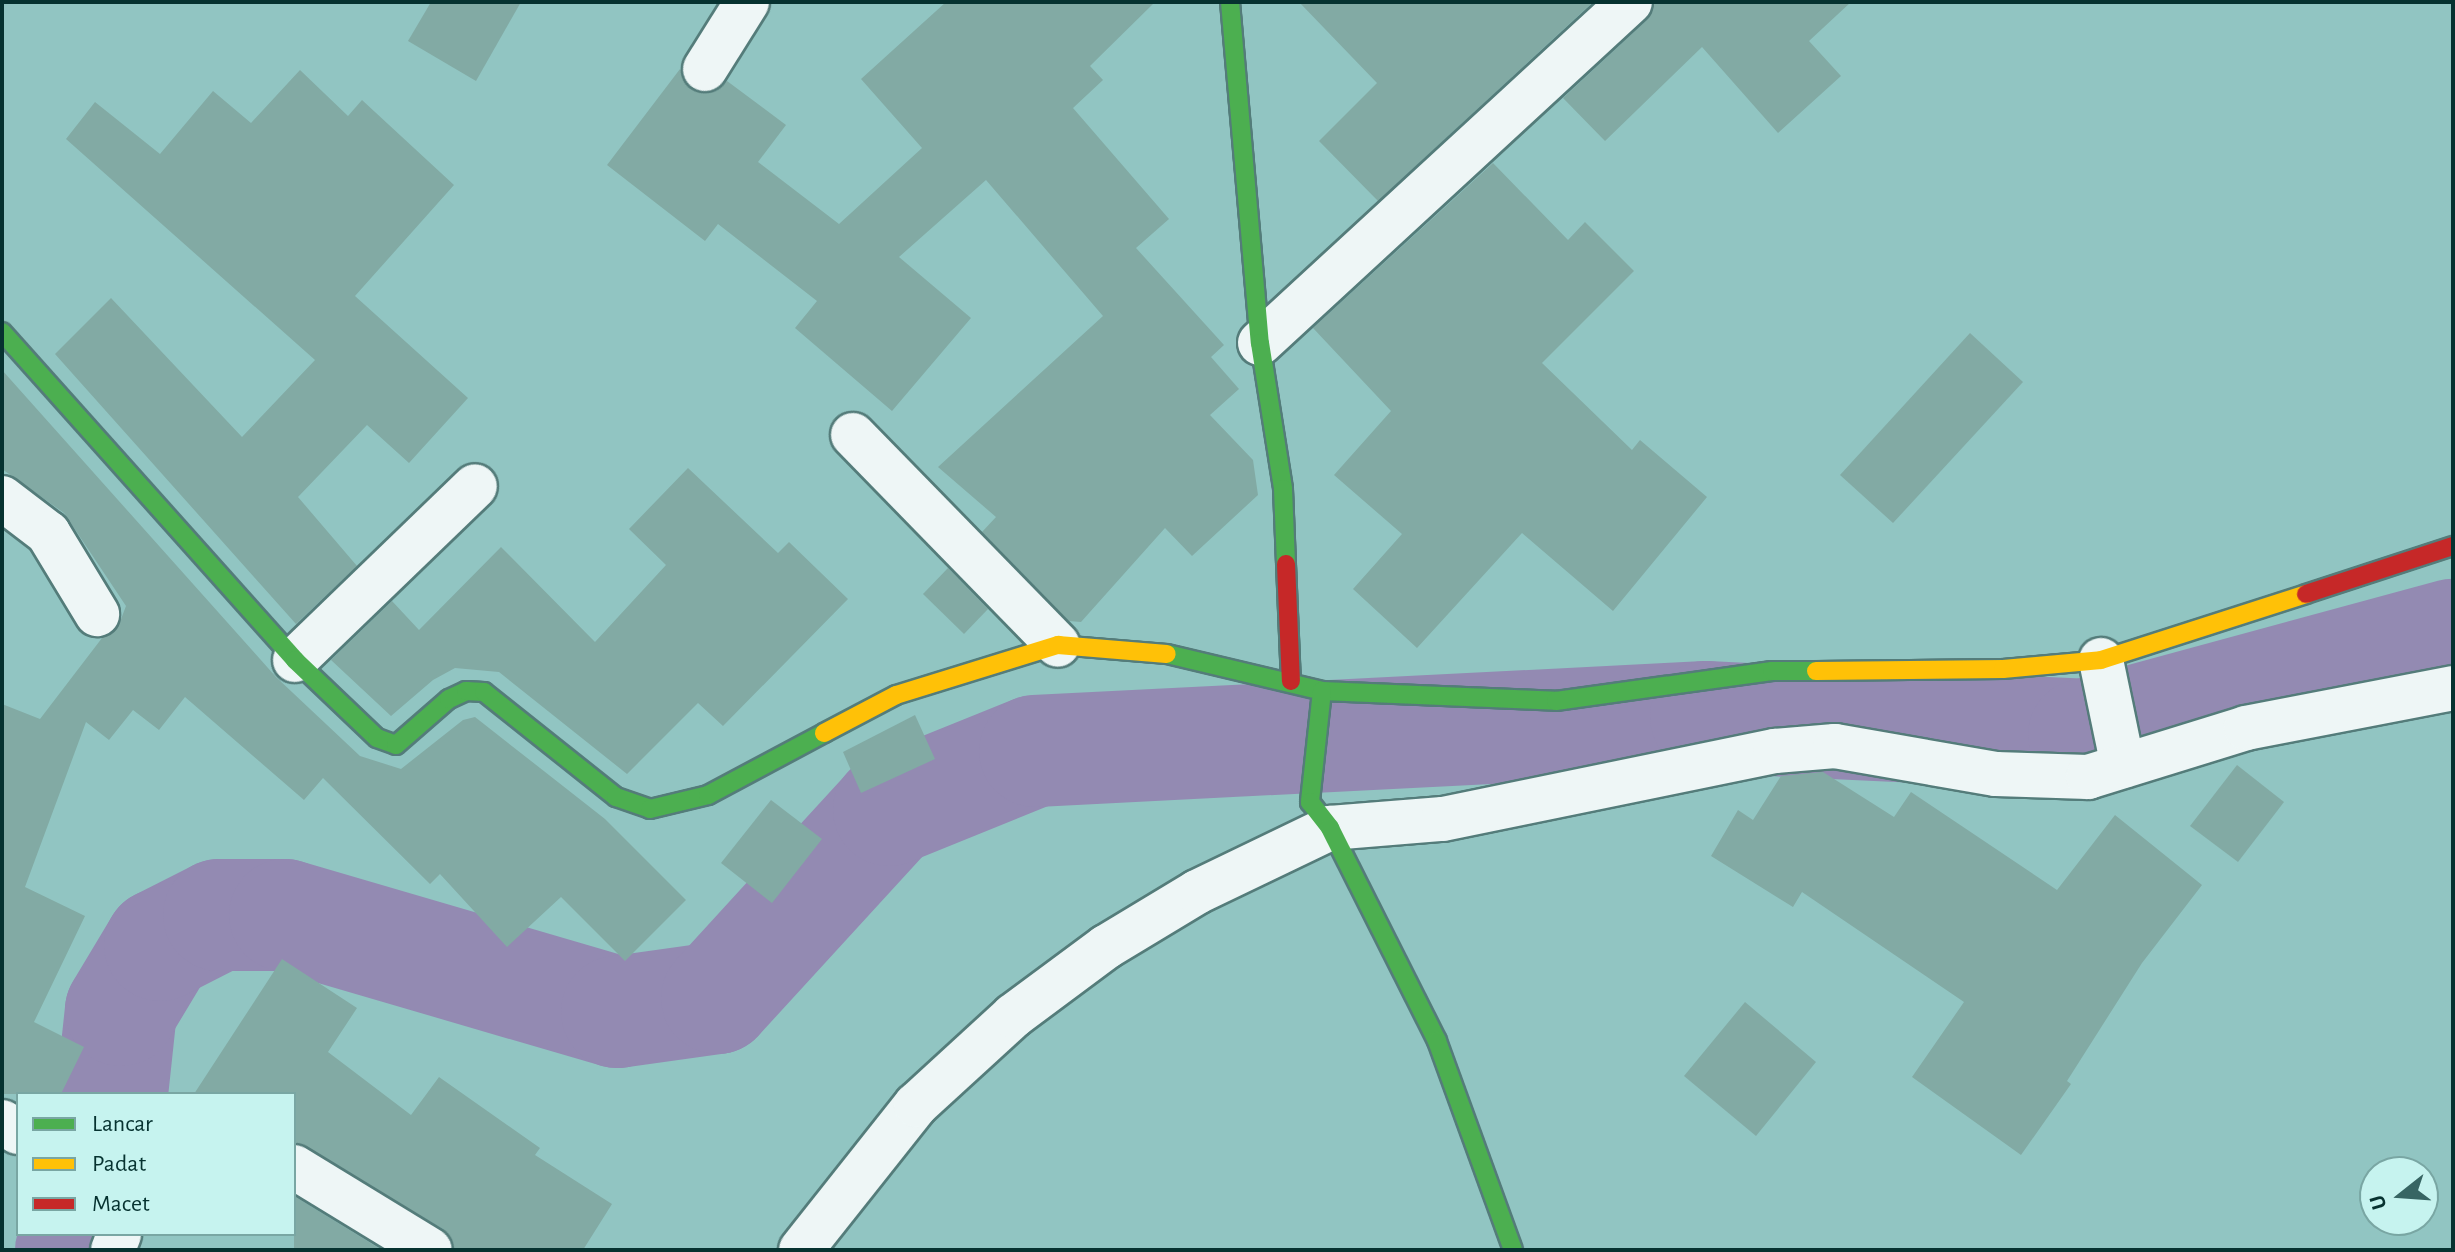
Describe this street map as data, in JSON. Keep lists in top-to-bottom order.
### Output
{
  "legend": ["Lancar", "Padat", "Macet"],
  "north": "left"
}
